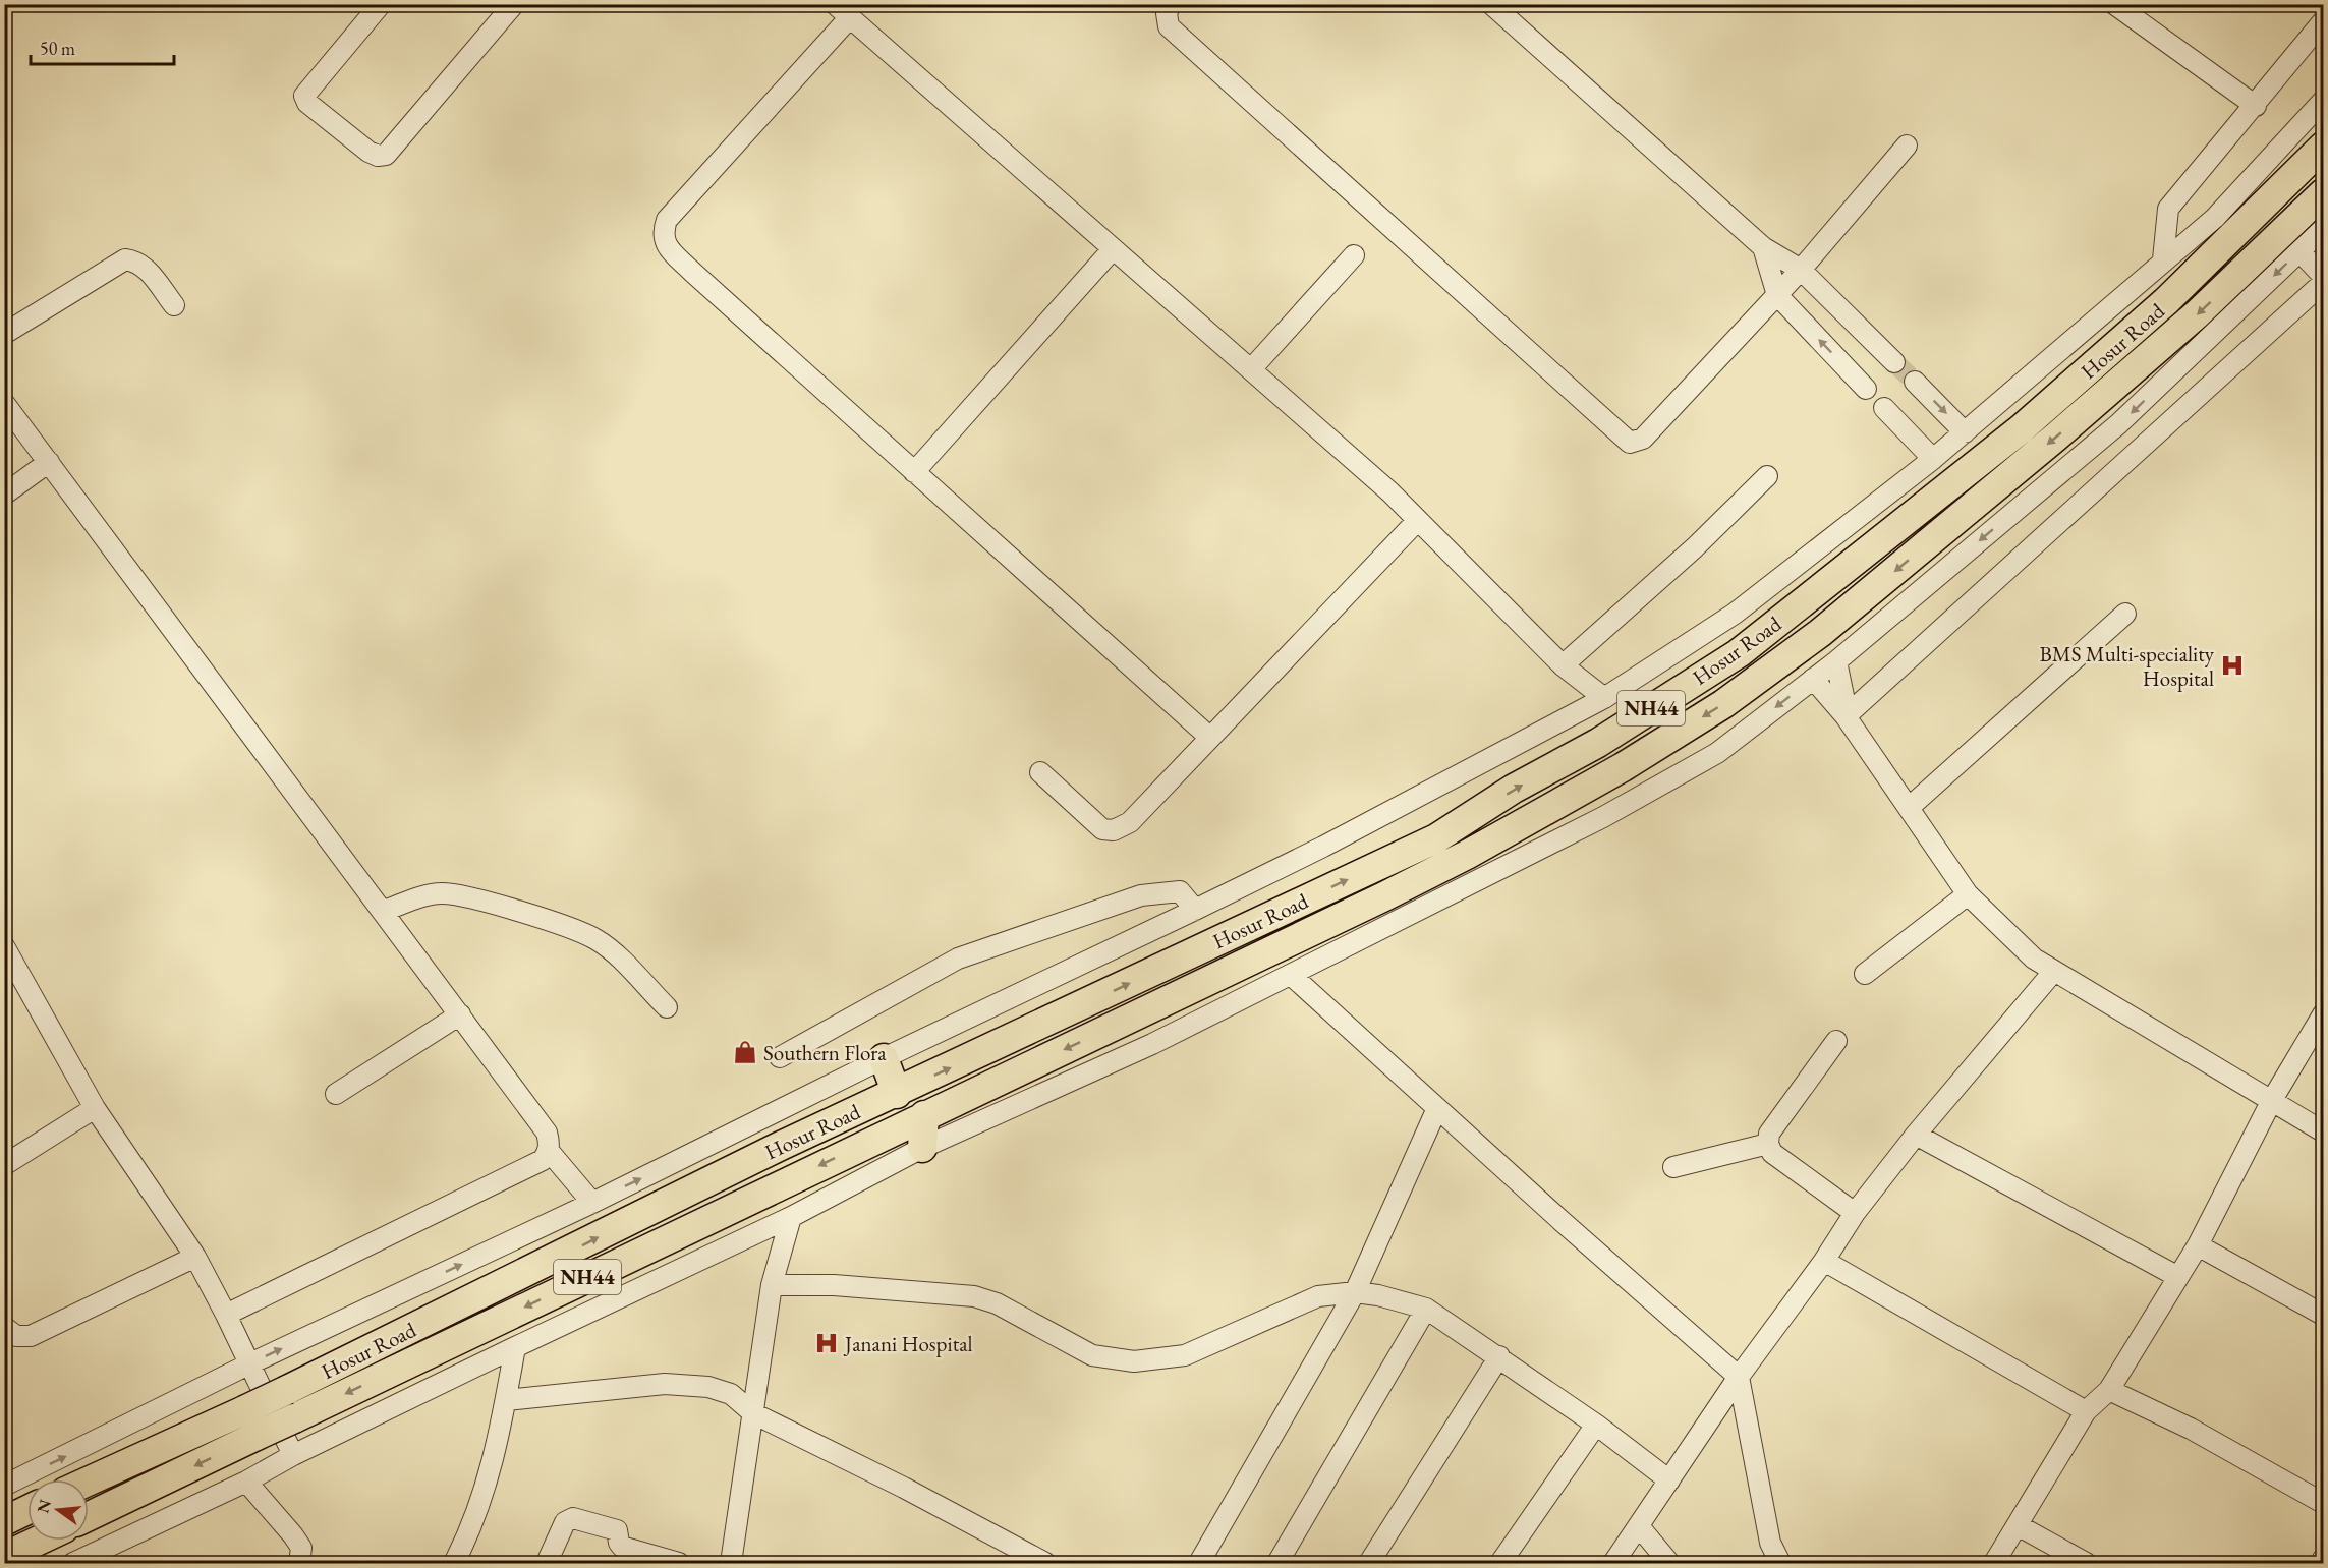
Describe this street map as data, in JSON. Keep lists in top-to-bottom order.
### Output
{
  "streets": {
    "highway": ["Hosur Road", "NH44"]
  },
  "places": {
    "hospital": ["BMS Multi-speciality Hospital", "Janani Hospital"],
    "shop": ["Southern Flora"]
  },
  "scale_bar": "50 m",
  "north": "left"
}
